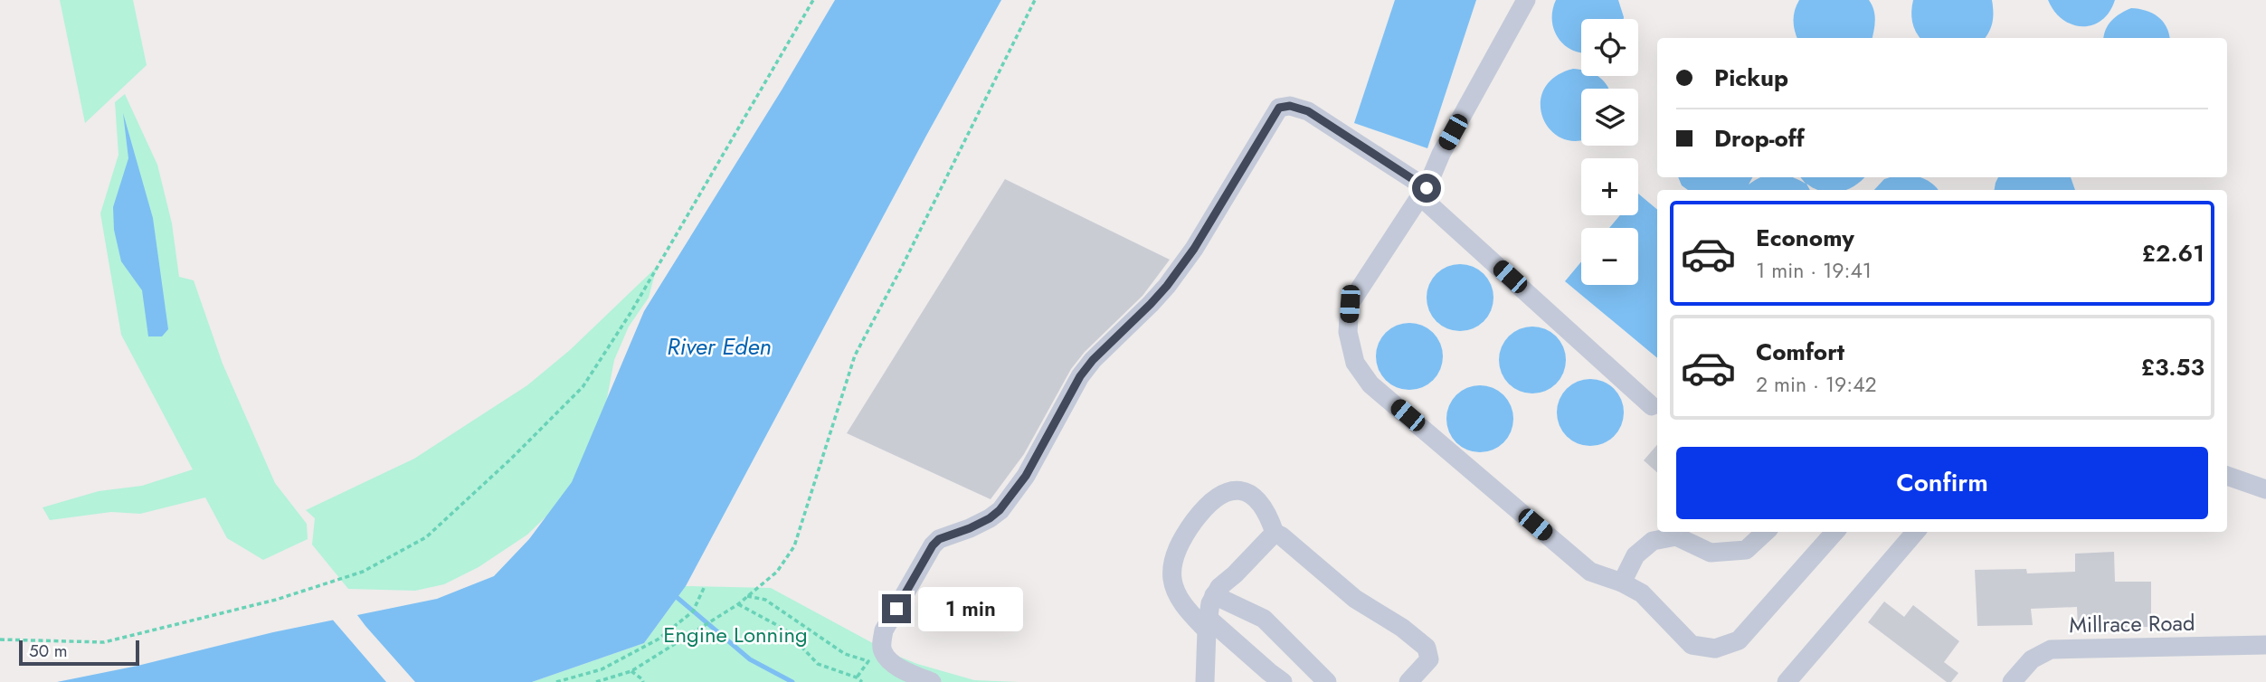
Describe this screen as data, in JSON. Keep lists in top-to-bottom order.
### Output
{
  "streets": {
    "street": ["Millrace Road"]
  },
  "water": ["River Eden"],
  "parks": ["Engine Lonning"],
  "scale_bar": "50 m",
  "page": {
    "map_buttons": ["+", "−"],
    "banner": ["Pickup", "Drop-off"],
    "list": [
      {
        "name": "Economy",
        "note": "1 min · 19:41",
        "value": "£2.61"
      },
      {
        "name": "Comfort",
        "note": "2 min · 19:42",
        "value": "£3.53"
      }
    ],
    "buttons": "Confirm",
    "bubble": "1 min",
    "scale": "50 m"
  }
}
